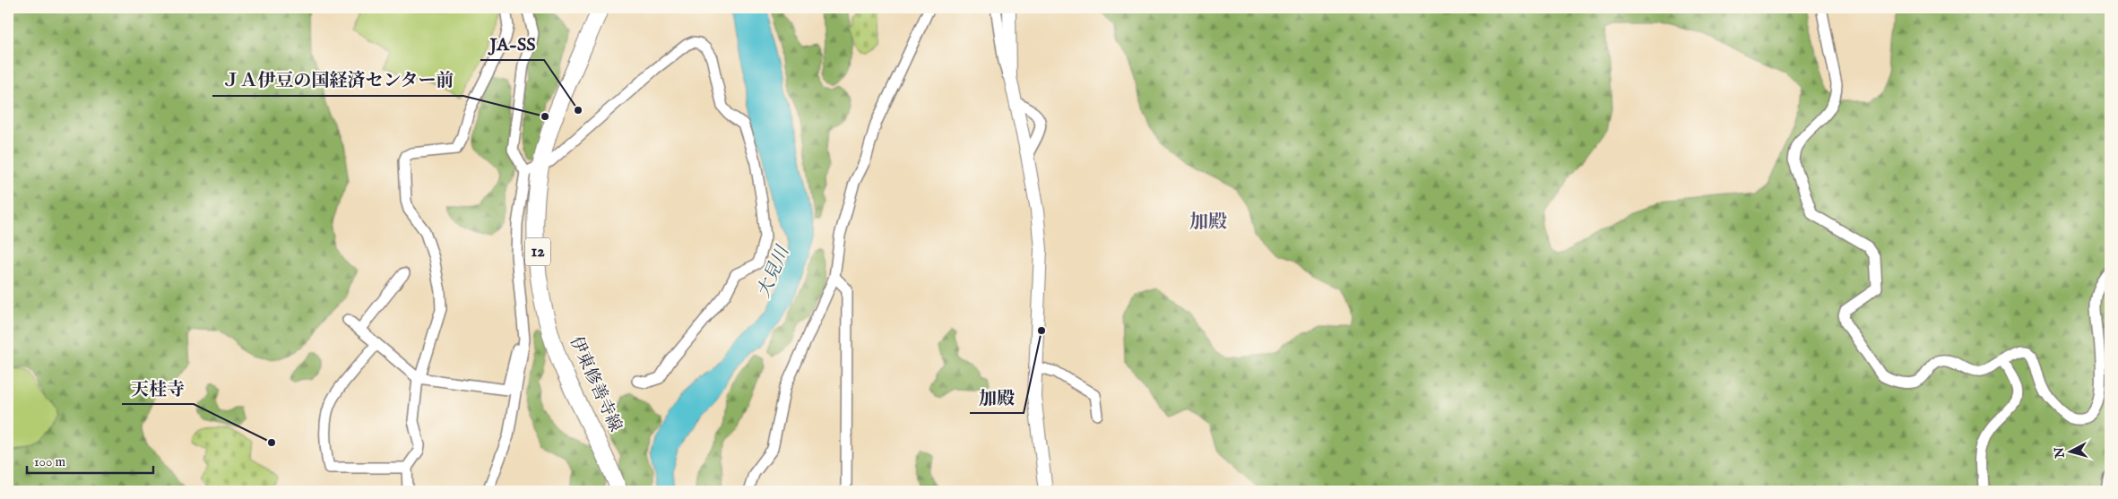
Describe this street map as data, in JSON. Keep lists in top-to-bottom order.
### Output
{
  "streets": {
    "main road": ["12", "伊東修善寺線"]
  },
  "districts": ["加殿"],
  "water": ["大見川"],
  "places": [
    "JA-SS",
    "ＪＡ伊豆の国経済センター前",
    "加殿",
    "天桂寺"
  ],
  "scale_bar": "100 m",
  "north": "left"
}
